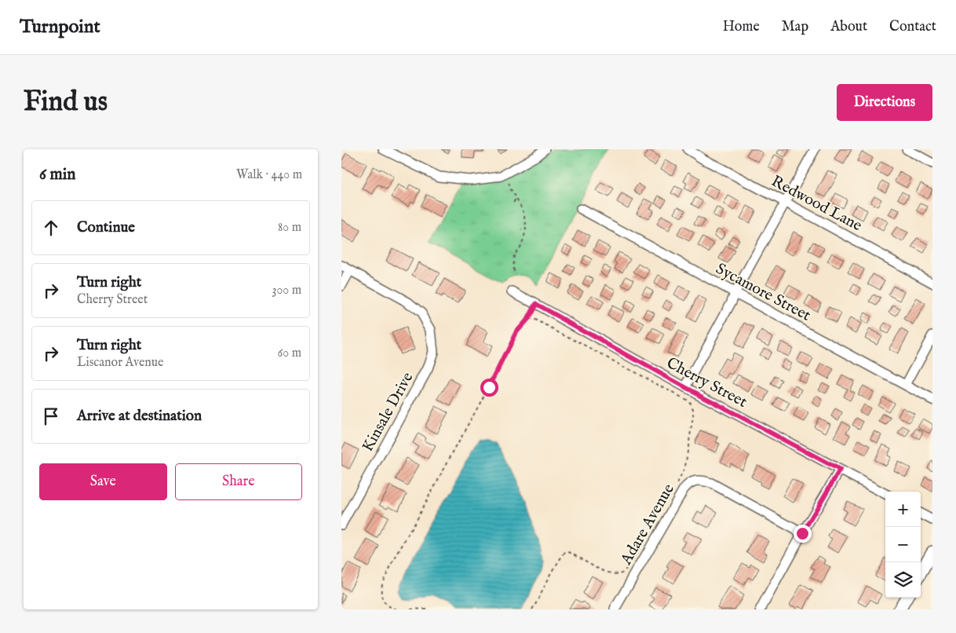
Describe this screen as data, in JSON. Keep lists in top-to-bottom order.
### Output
{
  "streets": {
    "street": [
      "Redwood Lane",
      "Sycamore Street",
      "Cherry Street",
      "Kinsale Drive",
      "Adare Avenue"
    ]
  },
  "page": {
    "header": "Turnpoint",
    "nav": [
      "Home",
      "Map",
      "About",
      "Contact"
    ],
    "buttons": [
      "Directions",
      ["Save", "Share"]
    ],
    "title": "Find us",
    "heading": ["6 min", "Walk · 440 m"],
    "list": [
      ["Continue", "80 m"],
      ["Turn right", "Cherry Street", "300 m"],
      ["Turn right", "Liscanor Avenue", "60 m"],
      "Arrive at destination"
    ],
    "map_buttons": ["+", "−"]
  }
}
